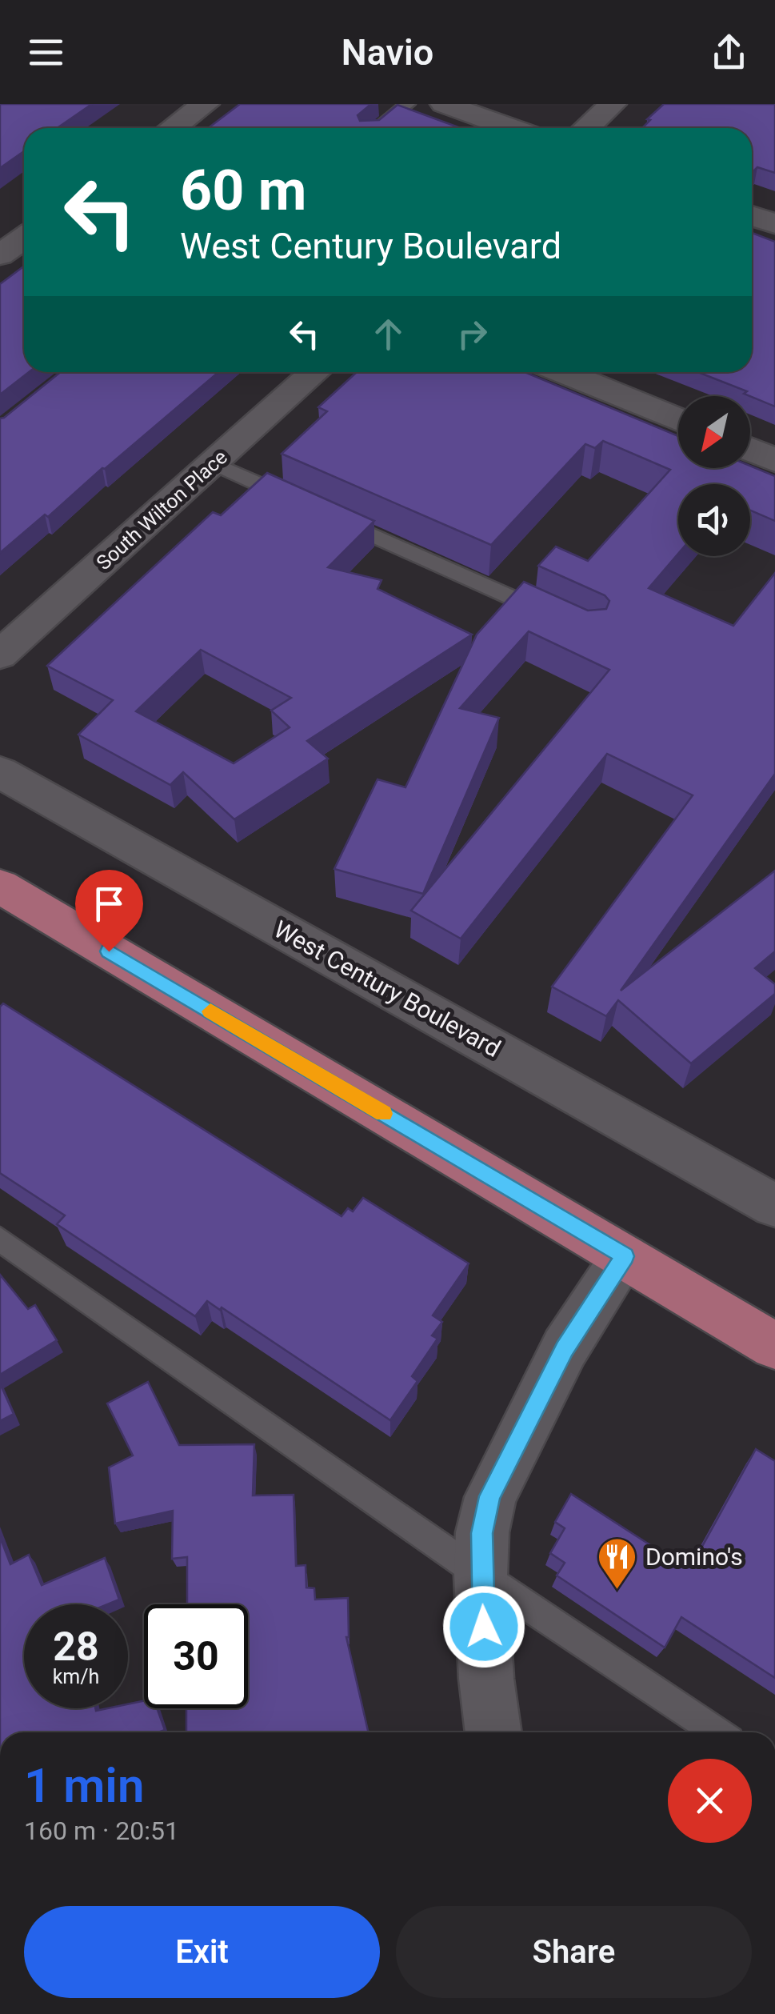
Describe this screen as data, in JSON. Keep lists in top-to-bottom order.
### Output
{
  "streets": {
    "street": ["South Wilton Place", "West Century Boulevard"]
  },
  "places": {
    "restaurant": ["Domino's"]
  },
  "north": "bottom left",
  "page": {
    "header": "Navio",
    "turn": ["60 m", "West Century Boulevard"],
    "speed": "28 km/h",
    "limit": "30",
    "heading": ["1 min", "160 m · 20:51"],
    "buttons": ["Exit", "Share"]
  }
}
